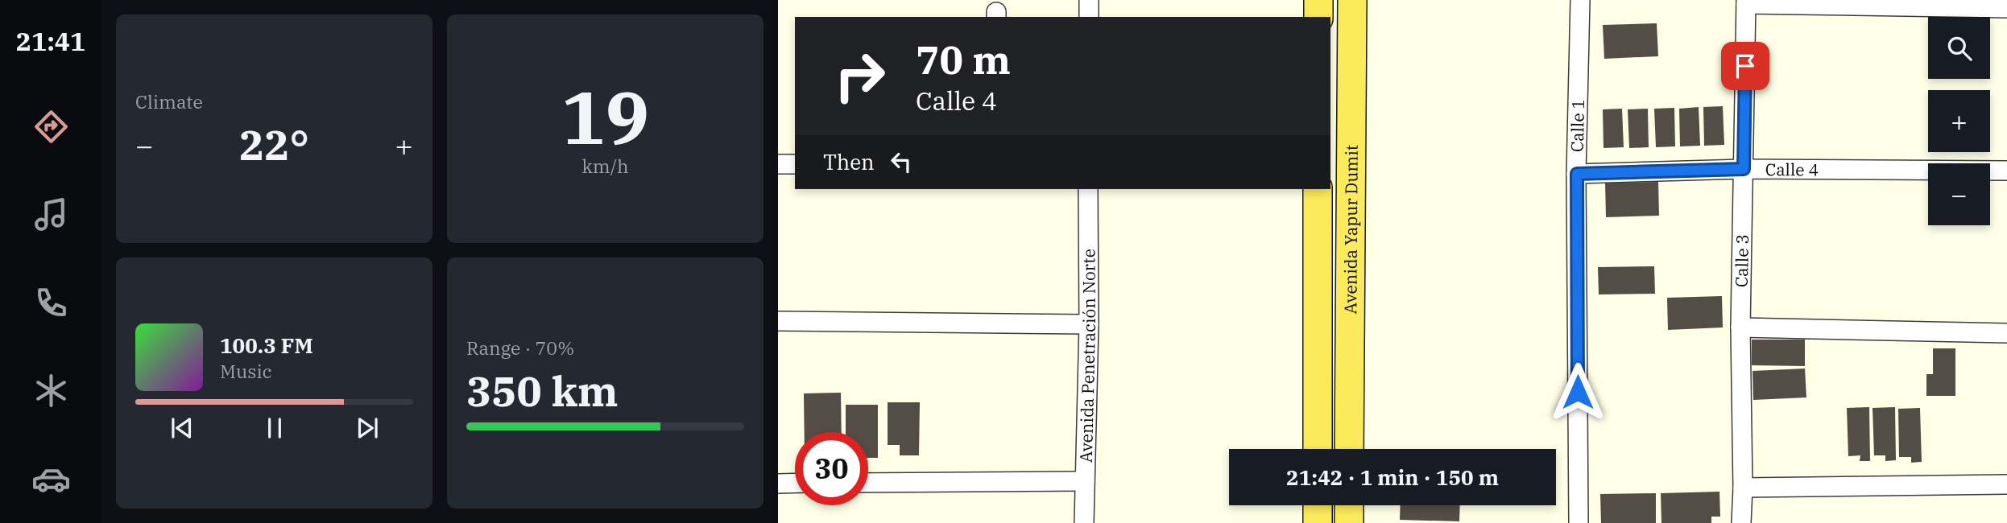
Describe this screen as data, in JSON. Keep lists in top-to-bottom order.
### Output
{
  "streets": {
    "main road": ["Avenida Yapur Dumit"],
    "street": [
      "Calle 1",
      "Calle 4",
      "Calle 3",
      "Avenida Penetración Norte"
    ]
  },
  "crossings": [
    ["Calle 1", "Calle 4"],
    ["Calle 4", "Calle 3"]
  ],
  "page": {
    "tabs": "21:41",
    "tile": [
      "Climate",
      ["19", "km/h"],
      ["Range · 70%", "350 km"]
    ],
    "map_buttons": ["+", "−"],
    "turn": ["70 m", "Calle 4"],
    "heat": ["−", "22°", "+"],
    "then": "Then",
    "song": ["100.3 FM", "Music"],
    "limit": "30",
    "trip": "21:42 · 1 min · 150 m"
  }
}
